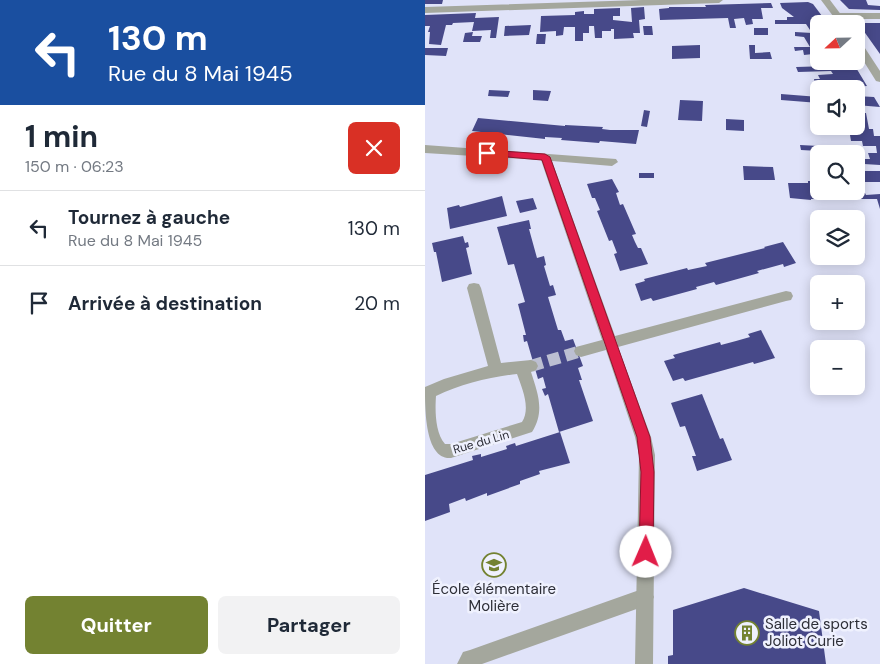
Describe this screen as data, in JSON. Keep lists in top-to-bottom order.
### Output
{
  "streets": {
    "street": ["Rue du Lin"]
  },
  "places": {
    "school or university": ["École élémentaire Molière"],
    "building": ["Salle de sports Joliot Curie"]
  },
  "north": "left",
  "page": {
    "turn": ["130 m", "Rue du 8 Mai 1945"],
    "map_buttons": ["+", "−"],
    "heading": ["1 min", "150 m · 06:23"],
    "list": [
      {
        "name": "Tournez à gauche",
        "note": "Rue du 8 Mai 1945",
        "value": "130 m"
      },
      {
        "name": "Arrivée à destination",
        "value": "20 m"
      }
    ],
    "buttons": ["Quitter", "Partager"]
  }
}
